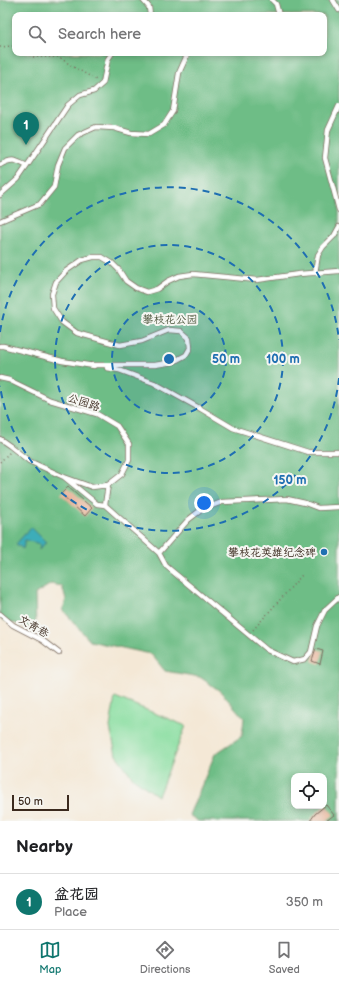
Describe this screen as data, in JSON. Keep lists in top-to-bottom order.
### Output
{
  "streets": {
    "lane": ["公园路", "文青巷"]
  },
  "parks": ["攀枝花公园"],
  "places": ["攀枝花英雄纪念碑"],
  "scale_bar": "50 m",
  "page": {
    "search": "Search here",
    "pins": "1",
    "scale": "50 m",
    "heading": "Nearby",
    "list": [
      {
        "mark": "1",
        "name": "盆花园",
        "note": "Place",
        "value": "350 m"
      }
    ],
    "nav": ["Map", "Directions", "Saved"]
  },
  "rings": ["50 m", "100 m", "150 m"]
}
